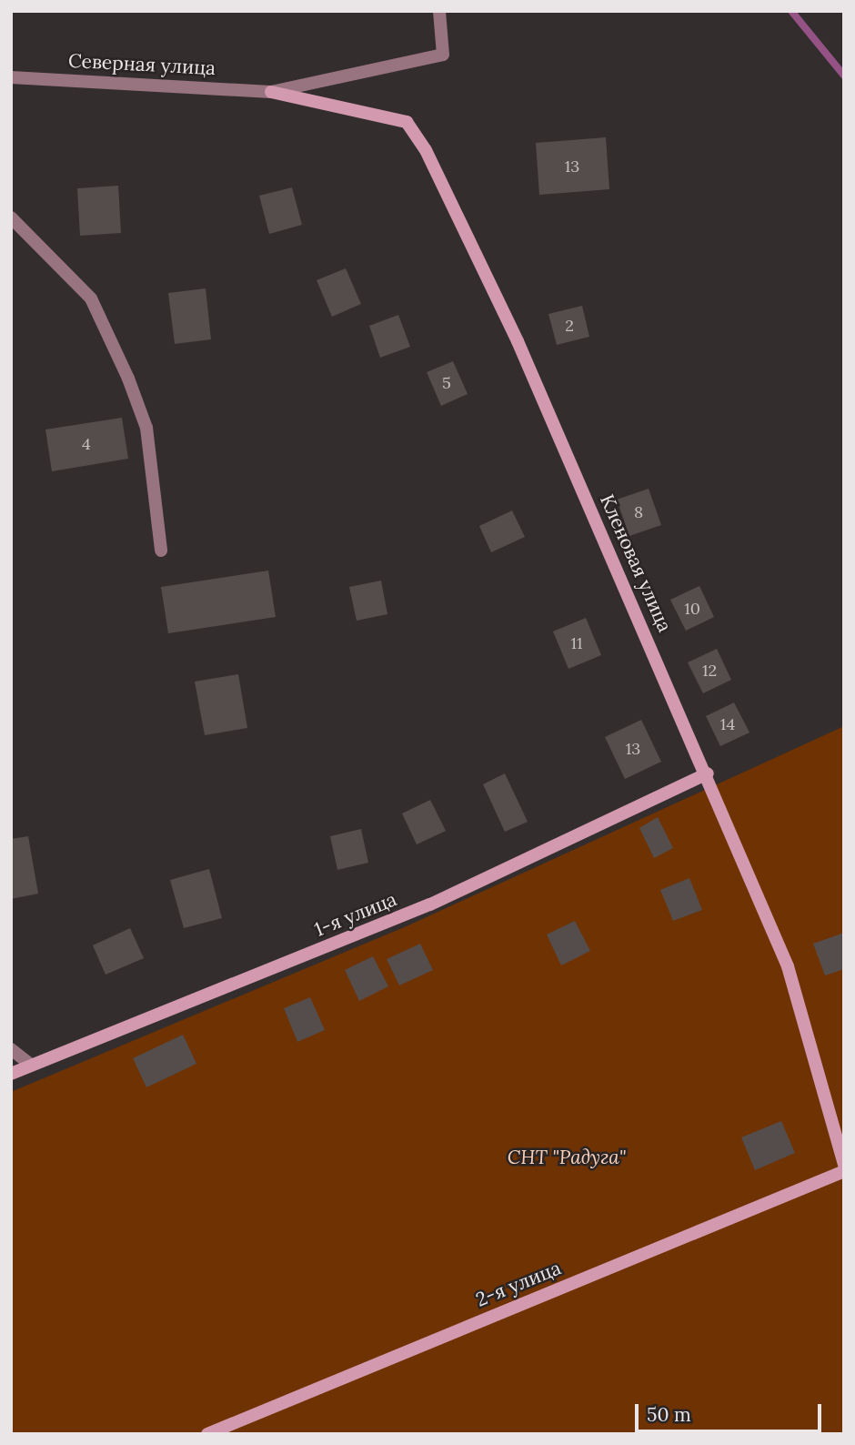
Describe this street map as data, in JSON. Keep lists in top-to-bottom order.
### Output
{
  "streets": {
    "street": [
      "Северная улица",
      "Кленовая улица",
      "1-я улица",
      "2-я улица"
    ]
  },
  "crossings": [
    ["Северная улица", "Кленовая улица"],
    ["Кленовая улица", "1-я улица"]
  ],
  "parks": ["СНТ \"Радуга\""],
  "house_numbers": [
    "13",
    "2",
    "5",
    "4",
    "8",
    "10",
    "11",
    "12",
    "14",
    "13"
  ],
  "scale_bar": "50 m"
}
